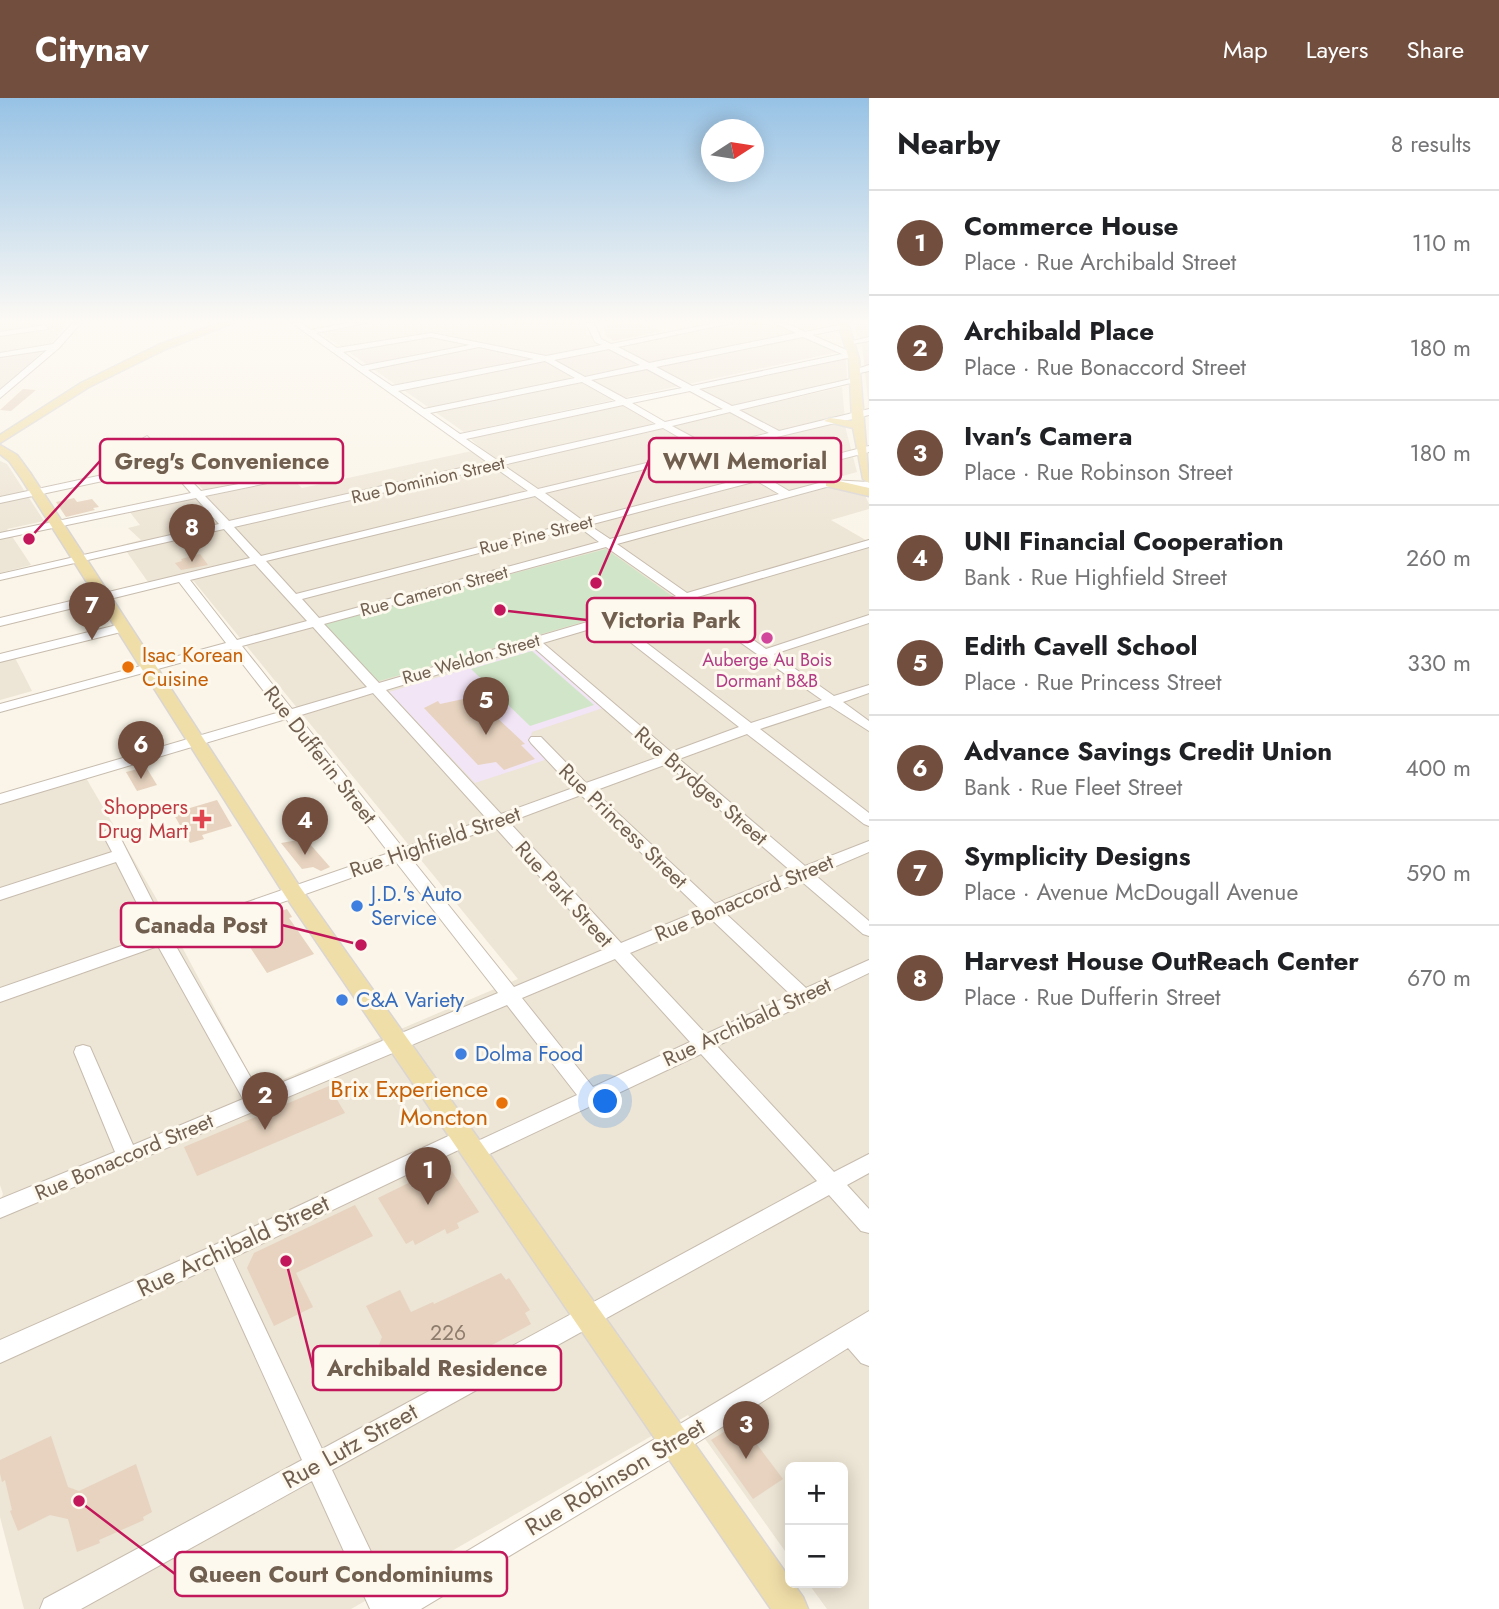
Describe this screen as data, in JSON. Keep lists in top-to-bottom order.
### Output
{
  "streets": {
    "street": [
      "Rue Dominion Street",
      "Rue Pine Street",
      "Rue Cameron Street",
      "Rue Weldon Street",
      "Rue Dufferin Street",
      "Rue Brydges Street",
      "Rue Princess Street",
      "Rue Highfield Street",
      "Rue Park Street",
      "Rue Bonaccord Street",
      "Rue Archibald Street",
      "Rue Lutz Street",
      "Rue Robinson Street"
    ]
  },
  "crossings": [
    ["Rue Dominion Street", "Rue Park Street"],
    ["Rue Pine Street", "Rue Park Street"],
    ["Rue Cameron Street", "Rue Dufferin Street"],
    ["Rue Cameron Street", "Rue Park Street"],
    ["Rue Weldon Street", "Rue Dufferin Street"],
    ["Rue Weldon Street", "Rue Brydges Street"],
    ["Rue Weldon Street", "Rue Park Street"],
    ["Rue Dufferin Street", "Rue Highfield Street"],
    ["Rue Dufferin Street", "Rue Bonaccord Street"],
    ["Rue Dufferin Street", "Rue Archibald Street"],
    ["Rue Brydges Street", "Rue Highfield Street"],
    ["Rue Brydges Street", "Rue Bonaccord Street"],
    ["Rue Princess Street", "Rue Highfield Street"],
    ["Rue Princess Street", "Rue Bonaccord Street"],
    ["Rue Princess Street", "Rue Archibald Street"],
    ["Rue Highfield Street", "Rue Park Street"],
    ["Rue Park Street", "Rue Bonaccord Street"],
    ["Rue Park Street", "Rue Archibald Street"],
    ["Rue Park Street", "Rue Lutz Street"]
  ],
  "places": {
    "other": [
      "Greg's Convenience",
      "WWI Memorial",
      "Victoria Park",
      "Auberge Au Bois Dormant B&B",
      "Isac Korean Cuisine",
      "J.D.'s Auto Service",
      "Canada Post",
      "C&A Variety",
      "Dolma Food",
      "Brix Experience Moncton",
      "Archibald Residence",
      "Queen Court Condominiums"
    ],
    "health": ["Shoppers Drug Mart"]
  },
  "house_numbers": ["226"],
  "north": "right",
  "page": {
    "header": "Citynav",
    "nav": ["Map", "Layers", "Share"],
    "heading": ["Nearby", "8 results"],
    "list": [
      {
        "mark": "1",
        "name": "Commerce House",
        "note": "Place · Rue Archibald Street",
        "value": "110 m"
      },
      {
        "mark": "2",
        "name": "Archibald Place",
        "note": "Place · Rue Bonaccord Street",
        "value": "180 m"
      },
      {
        "mark": "3",
        "name": "Ivan's Camera",
        "note": "Place · Rue Robinson Street",
        "value": "180 m"
      },
      {
        "mark": "4",
        "name": "UNI Financial Cooperation",
        "note": "Bank · Rue Highfield Street",
        "value": "260 m"
      },
      {
        "mark": "5",
        "name": "Edith Cavell School",
        "note": "Place · Rue Princess Street",
        "value": "330 m"
      },
      {
        "mark": "6",
        "name": "Advance Savings Credit Union",
        "note": "Bank · Rue Fleet Street",
        "value": "400 m"
      },
      {
        "mark": "7",
        "name": "Symplicity Designs",
        "note": "Place · Avenue McDougall Avenue",
        "value": "590 m"
      },
      {
        "mark": "8",
        "name": "Harvest House OutReach Center",
        "note": "Place · Rue Dufferin Street",
        "value": "670 m"
      }
    ],
    "pins": [
      "8",
      "7",
      "5",
      "6",
      "4",
      "2",
      "1",
      "3"
    ],
    "map_buttons": ["+", "−"]
  }
}
